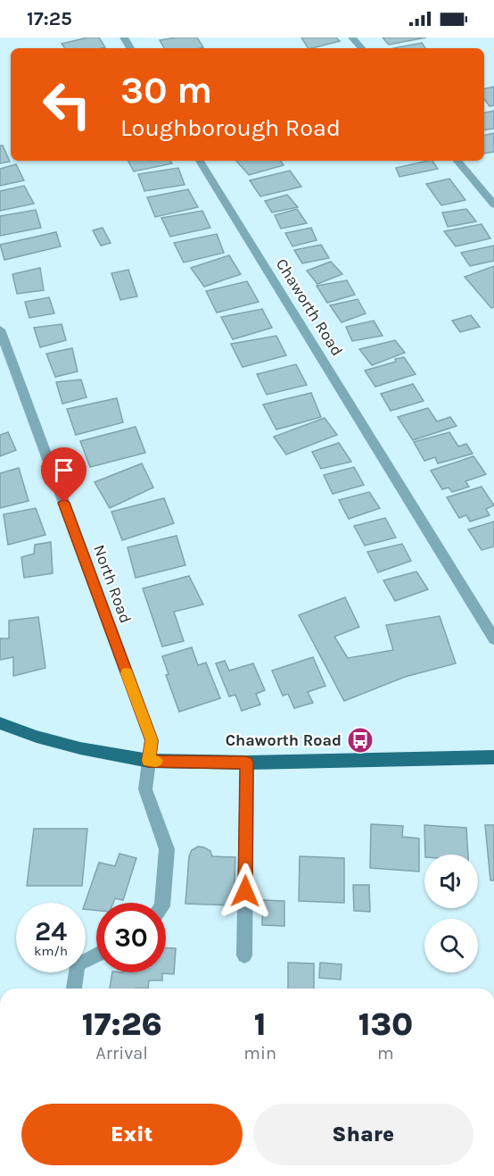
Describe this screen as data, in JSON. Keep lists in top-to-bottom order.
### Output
{
  "streets": {
    "street": ["Chaworth Road", "North Road"]
  },
  "places": {
    "bus stop": ["Chaworth Road"]
  },
  "page": {
    "status": "17:25",
    "turn": ["30 m", "Loughborough Road"],
    "speed": "24 km/h",
    "limit": "30",
    "eta": [
      "17:26",
      "Arrival",
      "1",
      "min",
      "130",
      "m"
    ],
    "buttons": ["Exit", "Share"]
  }
}
